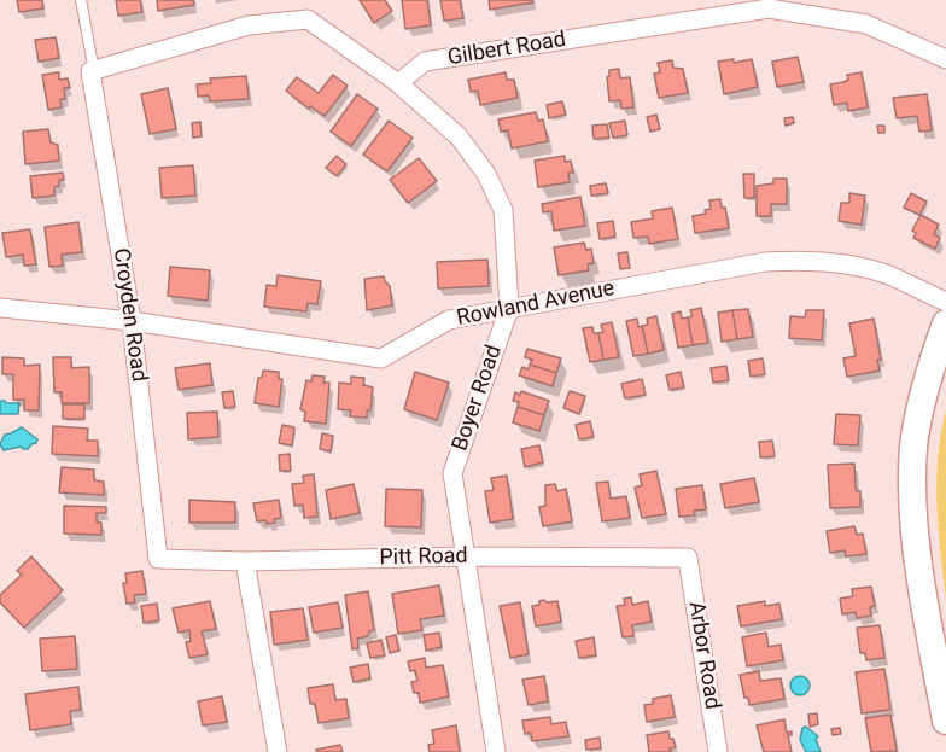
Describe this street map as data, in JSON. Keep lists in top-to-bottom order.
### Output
{
  "streets": {
    "street": [
      "Gilbert Road",
      "Rowland Avenue",
      "Croyden Road",
      "Boyer Road",
      "Pitt Road",
      "Arbor Road"
    ]
  },
  "crossings": [
    ["Gilbert Road", "Boyer Road"],
    ["Rowland Avenue", "Croyden Road"],
    ["Rowland Avenue", "Boyer Road"],
    ["Croyden Road", "Pitt Road"],
    ["Boyer Road", "Pitt Road"],
    ["Pitt Road", "Arbor Road"]
  ]
}
